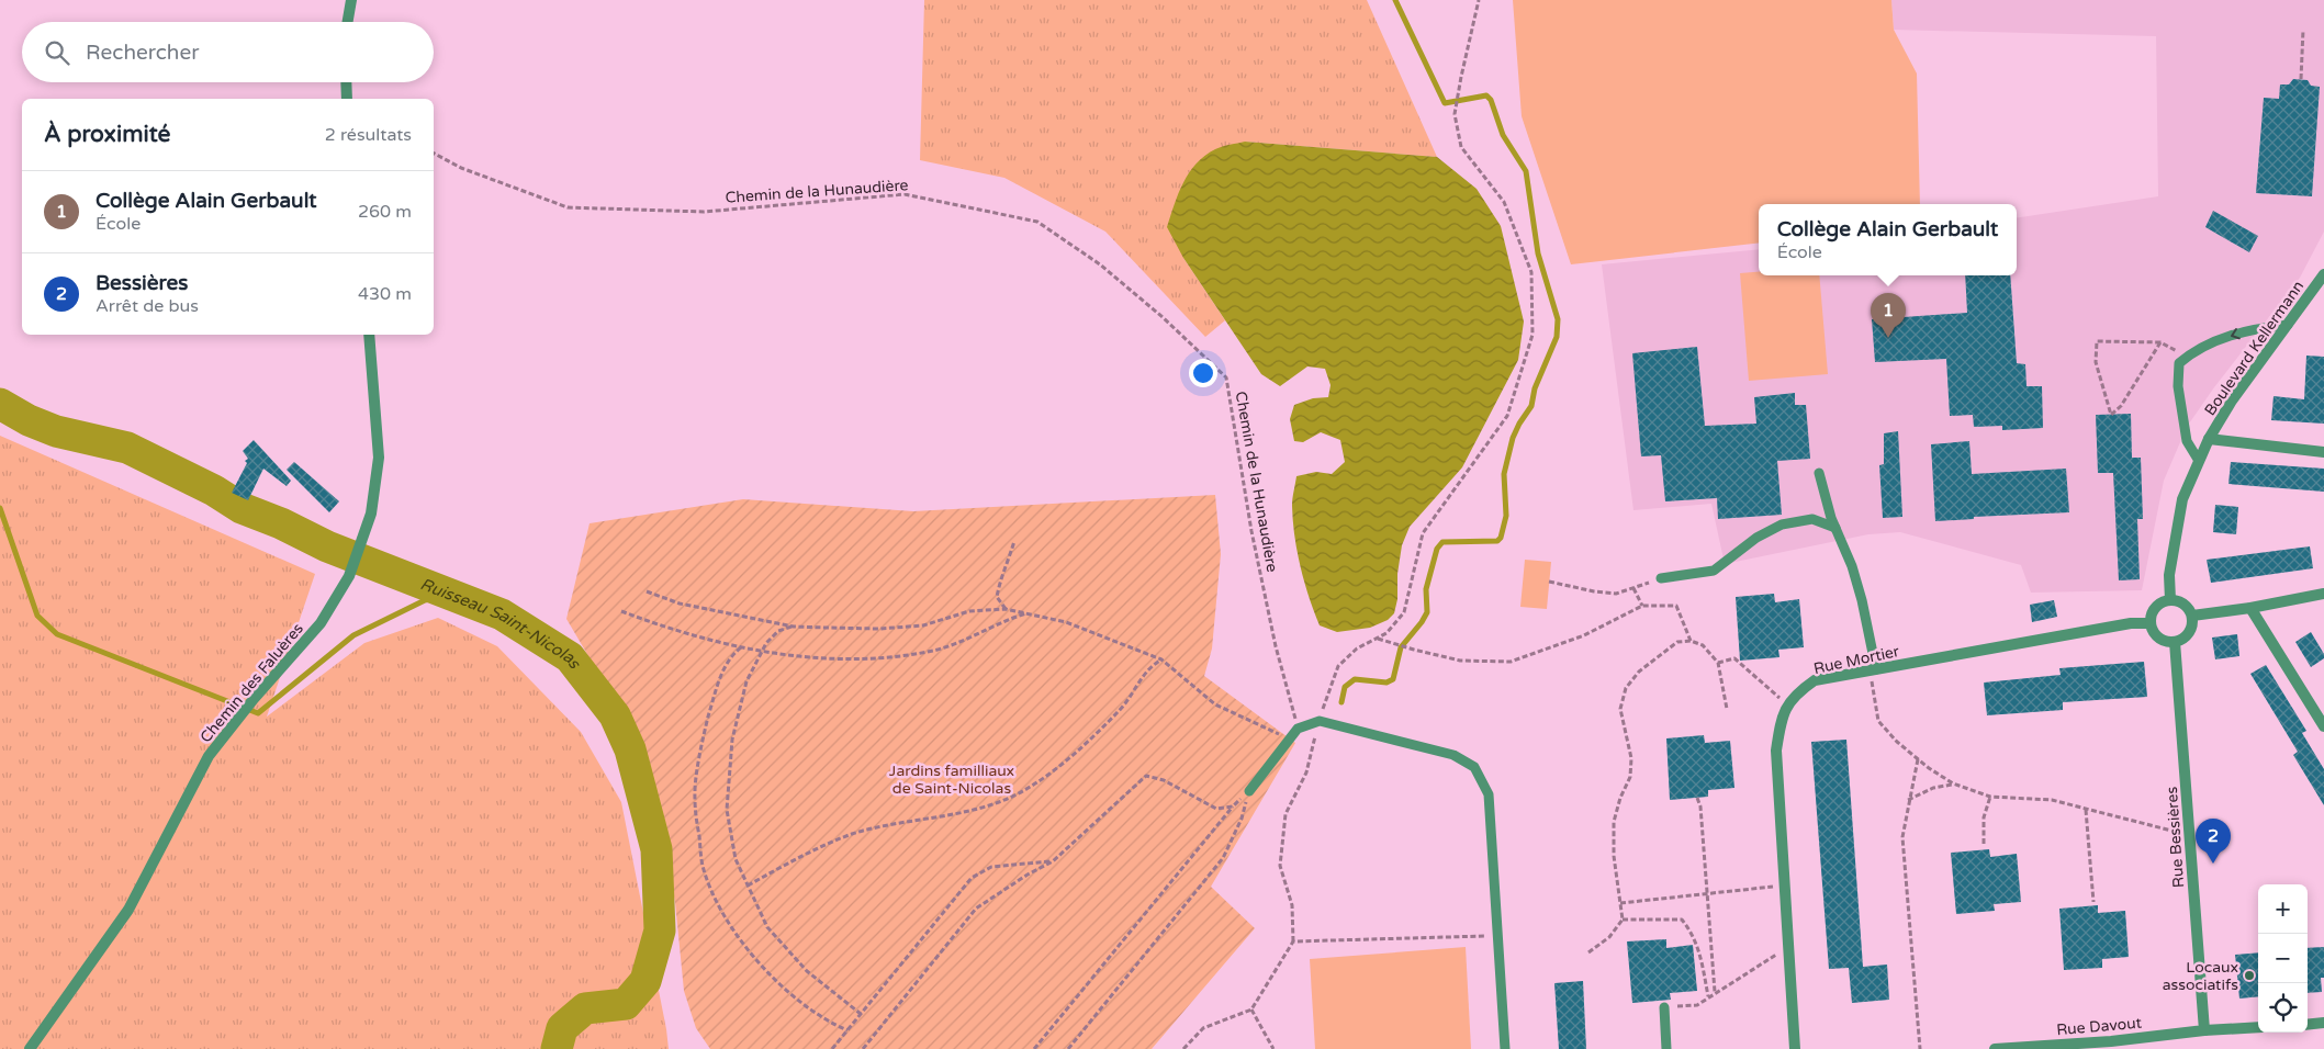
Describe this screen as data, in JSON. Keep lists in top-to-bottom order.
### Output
{
  "streets": {
    "street": [
      "Boulevard Kellermann",
      "Rue Mortier",
      "Chemin des Faluères",
      "Rue Bessières",
      "Rue Davout"
    ],
    "path": ["Chemin de la Hunaudière"]
  },
  "crossings": [
    ["Boulevard Kellermann", "Rue Mortier"],
    ["Boulevard Kellermann", "Rue Bessières"],
    ["Rue Mortier", "Rue Bessières"],
    ["Rue Bessières", "Rue Davout"]
  ],
  "water": ["Ruisseau Saint-Nicolas"],
  "parks": ["Jardins familliaux de Saint-Nicolas"],
  "places": ["Locaux associatifs"],
  "page": {
    "search": "Rechercher",
    "heading": ["À proximité", "2 résultats"],
    "list": [
      {
        "mark": "1",
        "name": "Collège Alain Gerbault",
        "note": "École",
        "value": "260 m"
      },
      {
        "mark": "2",
        "name": "Bessières",
        "note": "Arrêt de bus",
        "value": "430 m"
      }
    ],
    "popup": ["Collège Alain Gerbault", "École"],
    "pins": ["1", "2"],
    "map_buttons": ["+", "−"]
  }
}
